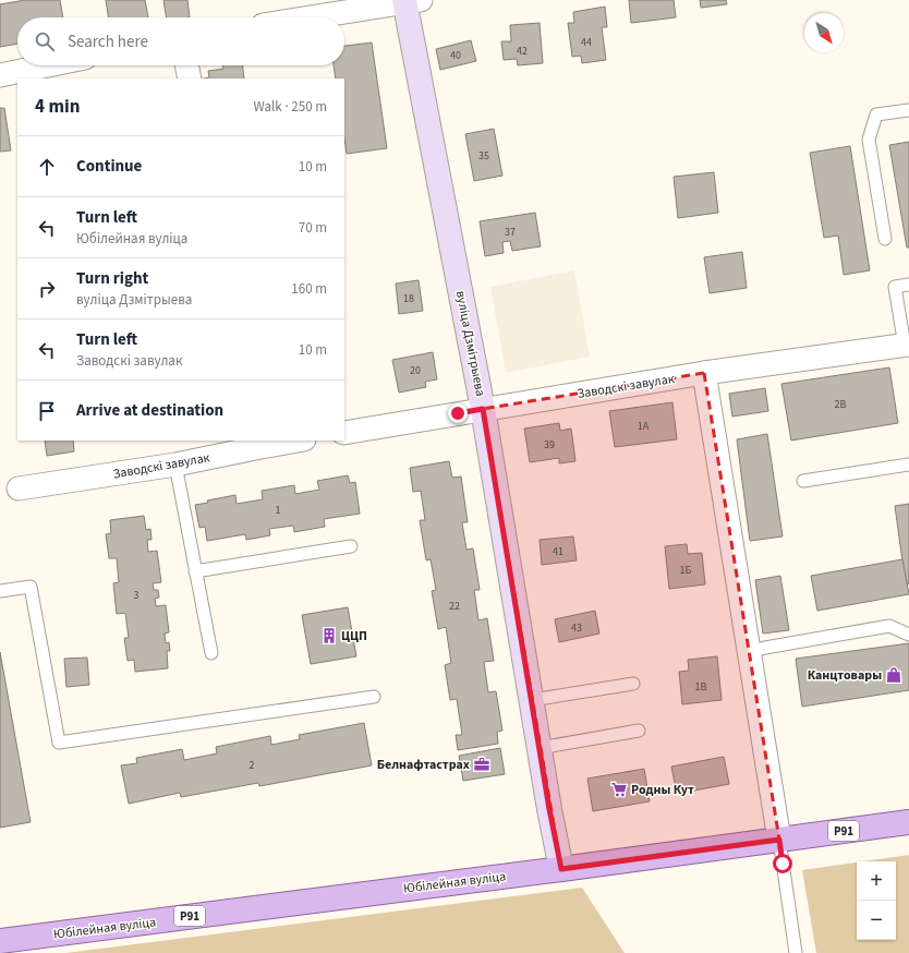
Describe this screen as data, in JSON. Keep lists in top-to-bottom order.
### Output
{
  "streets": {
    "main road": ["Р91", "Юбілейная вуліца"],
    "street": ["вуліца Дзмітрыева", "Заводскі завулак"]
  },
  "crossings": [
    ["вуліца Дзмітрыева", "Заводскі завулак"],
    ["вуліца Дзмітрыева", "Юбілейная вуліца"]
  ],
  "places": {
    "building": ["ЦЦП"],
    "shop": ["Канцтовары"],
    "office": ["Белнафтастрах"],
    "supermarket": ["Родны Кут"]
  },
  "house_numbers": [
    "44",
    "42",
    "40",
    "35",
    "37",
    "18",
    "20",
    "2В",
    "1А",
    "39",
    "1",
    "41",
    "1Б",
    "3",
    "22",
    "43",
    "1В",
    "2"
  ],
  "north": "bottom right",
  "page": {
    "search": "Search here",
    "heading": ["4 min", "Walk · 250 m"],
    "list": [
      ["Continue", "10 m"],
      ["Turn left", "Юбілейная вуліца", "70 m"],
      ["Turn right", "вуліца Дзмітрыева", "160 m"],
      ["Turn left", "Заводскі завулак", "10 m"],
      "Arrive at destination"
    ],
    "map_buttons": ["+", "−"]
  }
}
